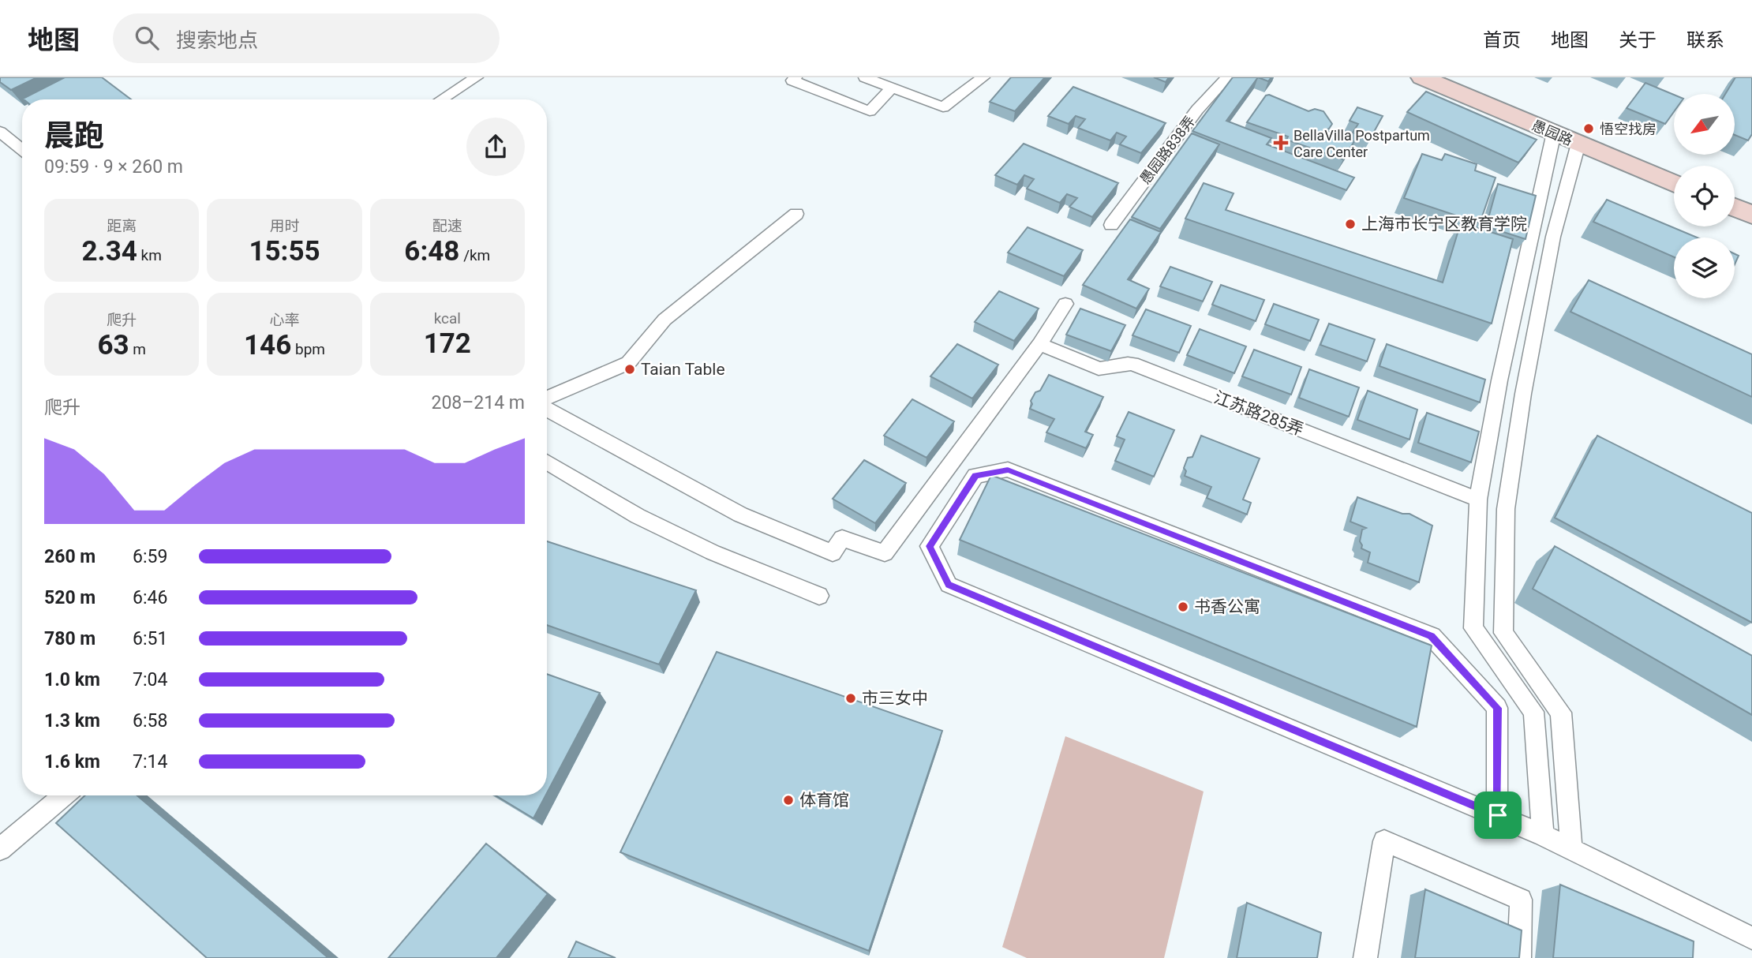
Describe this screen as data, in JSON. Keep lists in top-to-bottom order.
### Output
{
  "streets": {
    "main road": ["愚园路"],
    "lane": ["愚园路838弄", "江苏路285弄"]
  },
  "places": {
    "other": [
      "悟空找房",
      "上海市长宁区教育学院",
      "Taian Table",
      "书香公寓",
      "市三女中",
      "体育馆"
    ],
    "health": ["BellaVilla Postpartum Care Center"]
  },
  "north": "bottom left",
  "page": {
    "header": "地图",
    "search": "搜索地点",
    "nav": [
      "首页",
      "地图",
      "关于",
      "联系"
    ],
    "heading": ["晨跑", "09:59 · 9 × 260 m"],
    "stats": [
      ["距离", "2.34 km"],
      ["用时", "15:55"],
      ["配速", "6:48 /km"],
      ["爬升", "63 m"],
      ["心率", "146 bpm"],
      ["kcal", "172"]
    ],
    "chart": ["爬升", "208–214 m"],
    "list": [
      {
        "name": "260 m",
        "note": "6:59"
      },
      {
        "name": "520 m",
        "note": "6:46"
      },
      {
        "name": "780 m",
        "note": "6:51"
      },
      {
        "name": "1.0 km",
        "note": "7:04"
      },
      {
        "name": "1.3 km",
        "note": "6:58"
      },
      {
        "name": "1.6 km",
        "note": "7:14"
      }
    ]
  }
}
